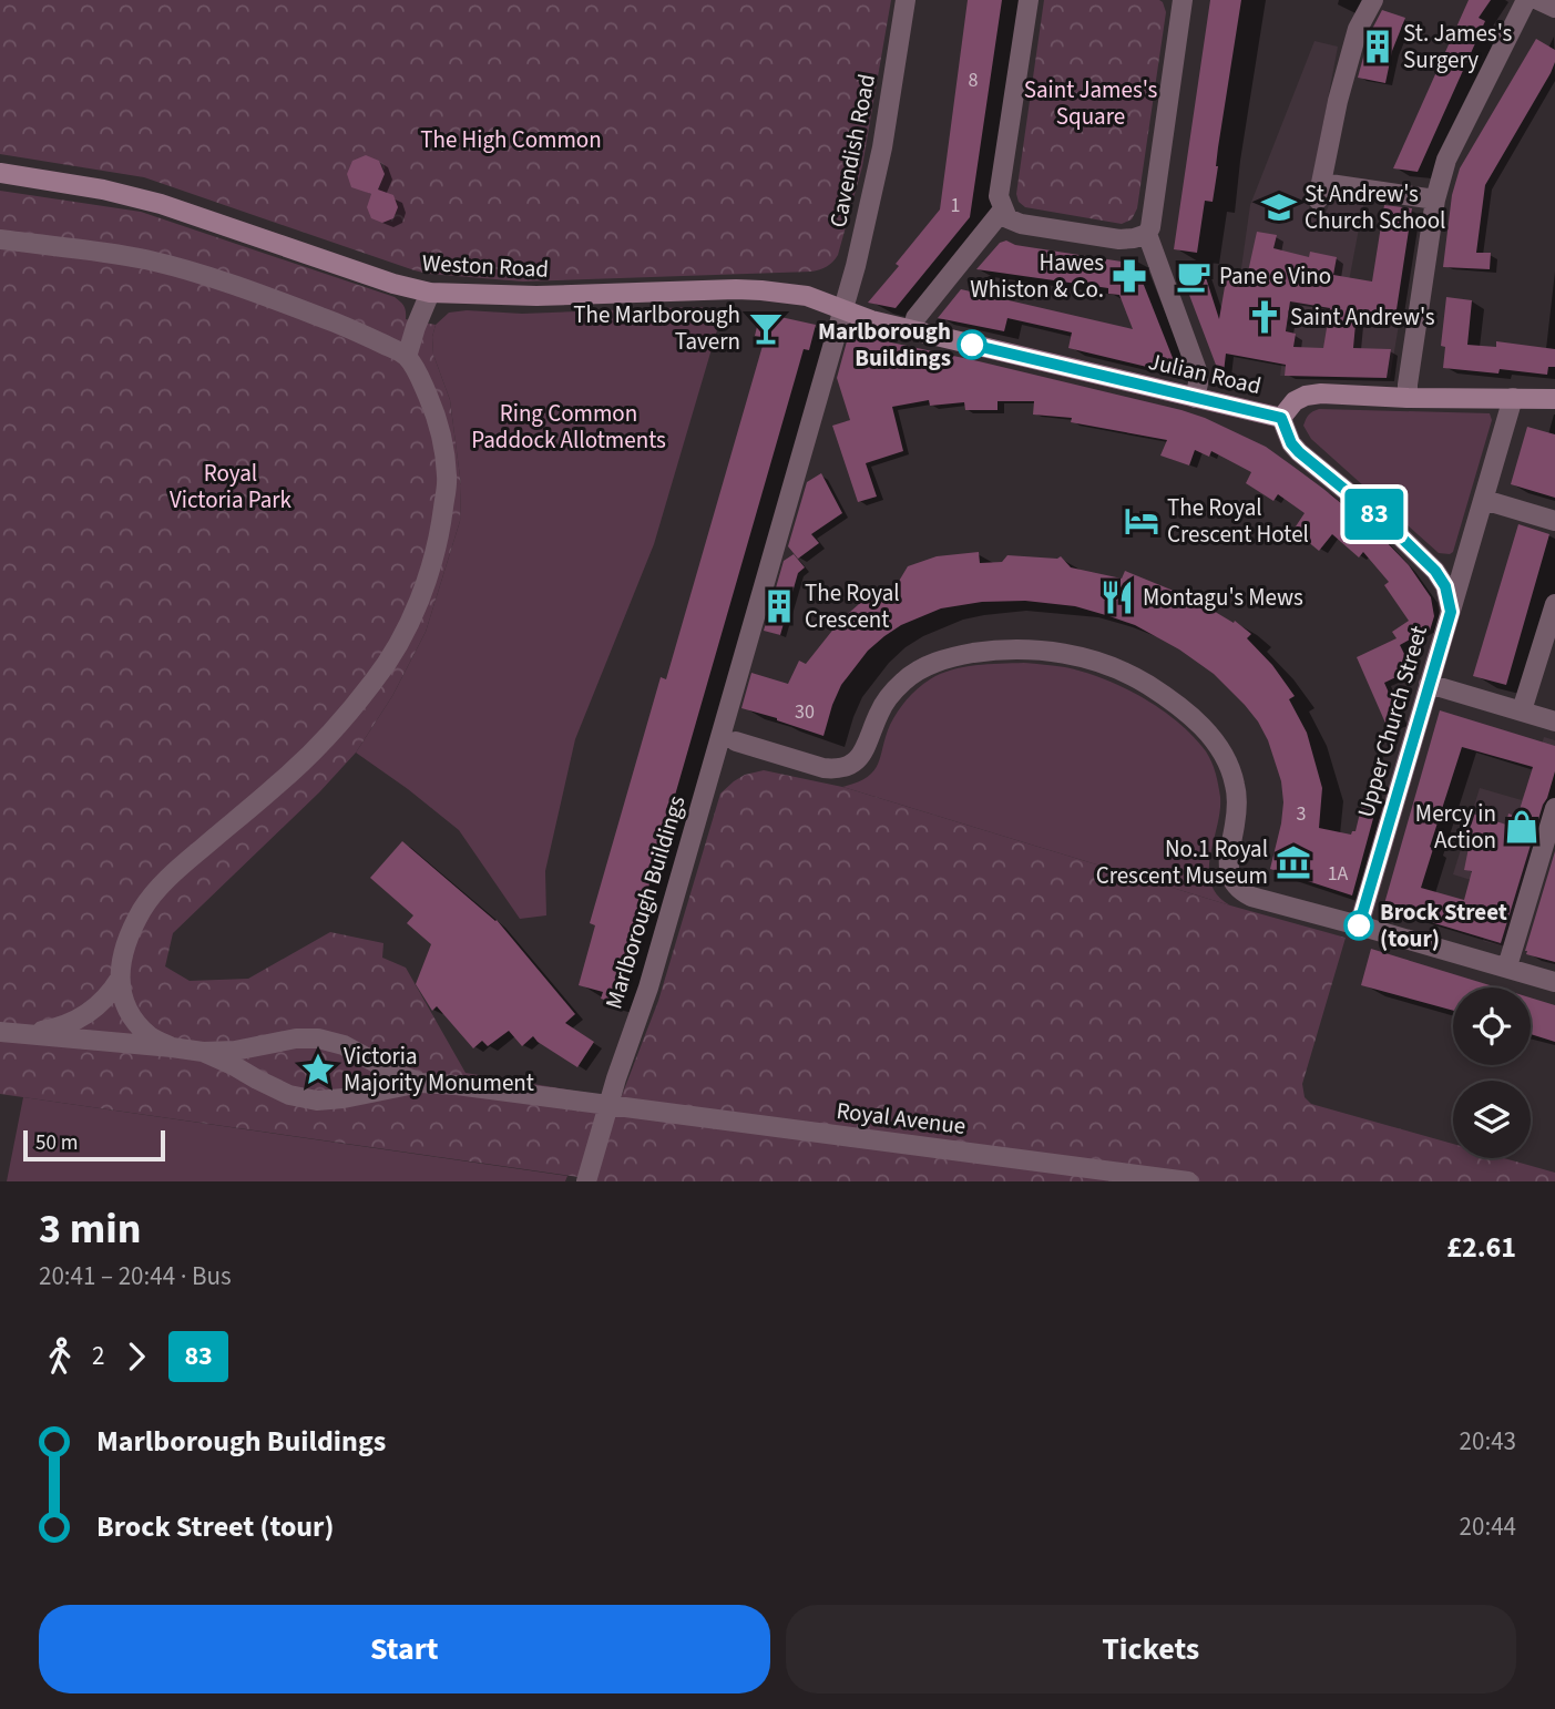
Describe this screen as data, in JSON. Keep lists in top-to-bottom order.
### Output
{
  "streets": {
    "street": [
      "Cavendish Road",
      "Weston Road",
      "Julian Road",
      "Upper Church Street",
      "Marlborough Buildings",
      "Royal Avenue"
    ]
  },
  "crossings": [
    ["Cavendish Road", "Weston Road"],
    ["Cavendish Road", "Julian Road"],
    ["Cavendish Road", "Marlborough Buildings"],
    ["Weston Road", "Julian Road"],
    ["Weston Road", "Marlborough Buildings"],
    ["Julian Road", "Upper Church Street"],
    ["Julian Road", "Marlborough Buildings"],
    ["Marlborough Buildings", "Royal Avenue"]
  ],
  "parks": [
    "Saint James's Square",
    "The High Common",
    "Ring Common Paddock Allotments",
    "Royal Victoria Park"
  ],
  "places": {
    "building": ["St. James's Surgery", "The Royal Crescent"],
    "school or university": ["St Andrew's Church School"],
    "pharmacy": ["Hawes Whiston & Co."],
    "cafe": ["Pane e Vino"],
    "church": ["Saint Andrew's"],
    "bar": ["The Marlborough Tavern"],
    "other": ["Marlborough Buildings", "Brock Street (tour)"],
    "hotel": ["The Royal Crescent Hotel"],
    "restaurant": ["Montagu's Mews"],
    "shop": ["Mercy in Action"],
    "museum": ["No.1 Royal Crescent Museum"],
    "place": ["Victoria Majority Monument"]
  },
  "lines": ["bus line 83"],
  "house_numbers": [
    "8",
    "1",
    "30",
    "3",
    "1A"
  ],
  "scale_bar": "50 m",
  "page": {
    "on_map": "83",
    "scale": "50 m",
    "heading": ["3 min", "20:41 – 20:44 · Bus", "£2.61"],
    "legs": ["2", "83"],
    "list": [
      {
        "name": "Marlborough Buildings",
        "value": "20:43"
      },
      {
        "name": "Brock Street (tour)",
        "value": "20:44"
      }
    ],
    "buttons": ["Start", "Tickets"]
  }
}
